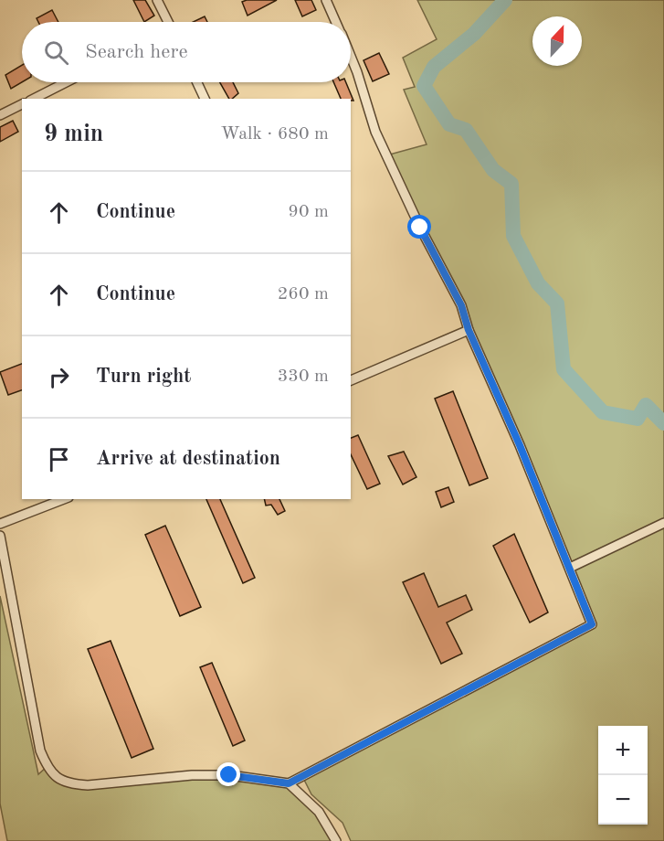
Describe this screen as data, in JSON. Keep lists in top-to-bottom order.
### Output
{
  "north": "top",
  "page": {
    "search": "Search here",
    "heading": ["9 min", "Walk · 680 m"],
    "list": [
      ["Continue", "90 m"],
      ["Continue", "260 m"],
      ["Turn right", "330 m"],
      "Arrive at destination"
    ],
    "map_buttons": ["+", "−"]
  }
}
